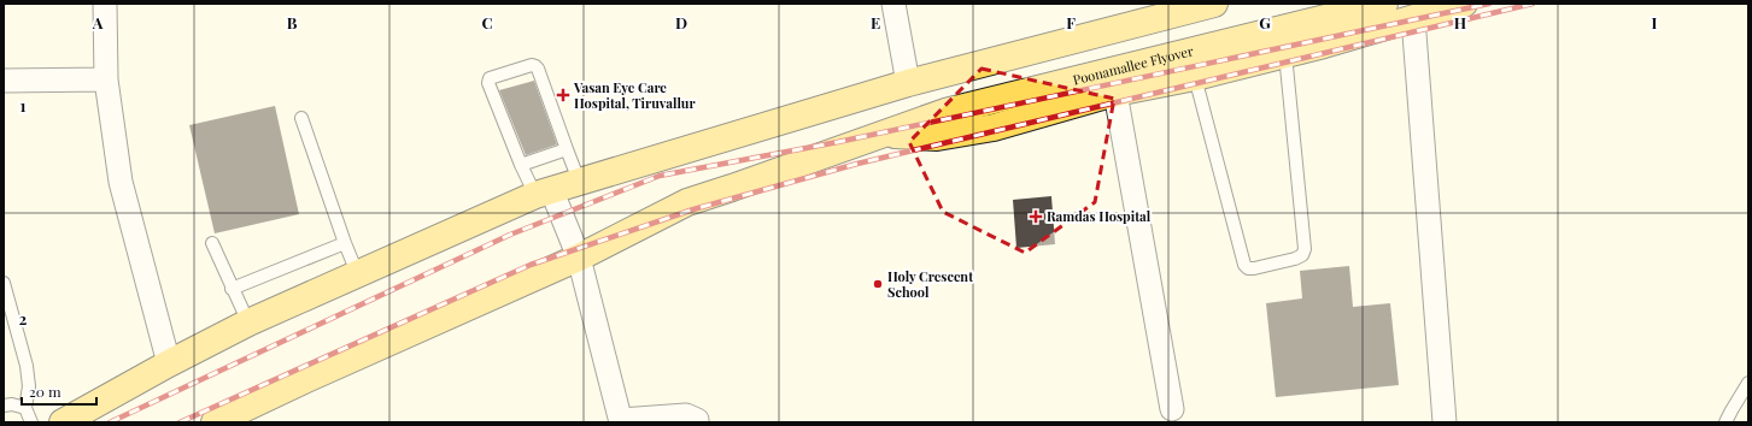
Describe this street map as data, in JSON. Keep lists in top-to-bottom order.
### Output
{
  "streets": {
    "main road": ["Poonamallee Flyover"]
  },
  "places": {
    "health": ["Vasan Eye Care Hospital, Tiruvallur", "Ramdas Hospital"],
    "other": ["Holy Crescent School"]
  },
  "scale_bar": "20 m",
  "grid": {
    "columns": [
      "A",
      "B",
      "C",
      "D",
      "E",
      "F",
      "G",
      "H",
      "I"
    ],
    "rows": ["1", "2"]
  }
}
